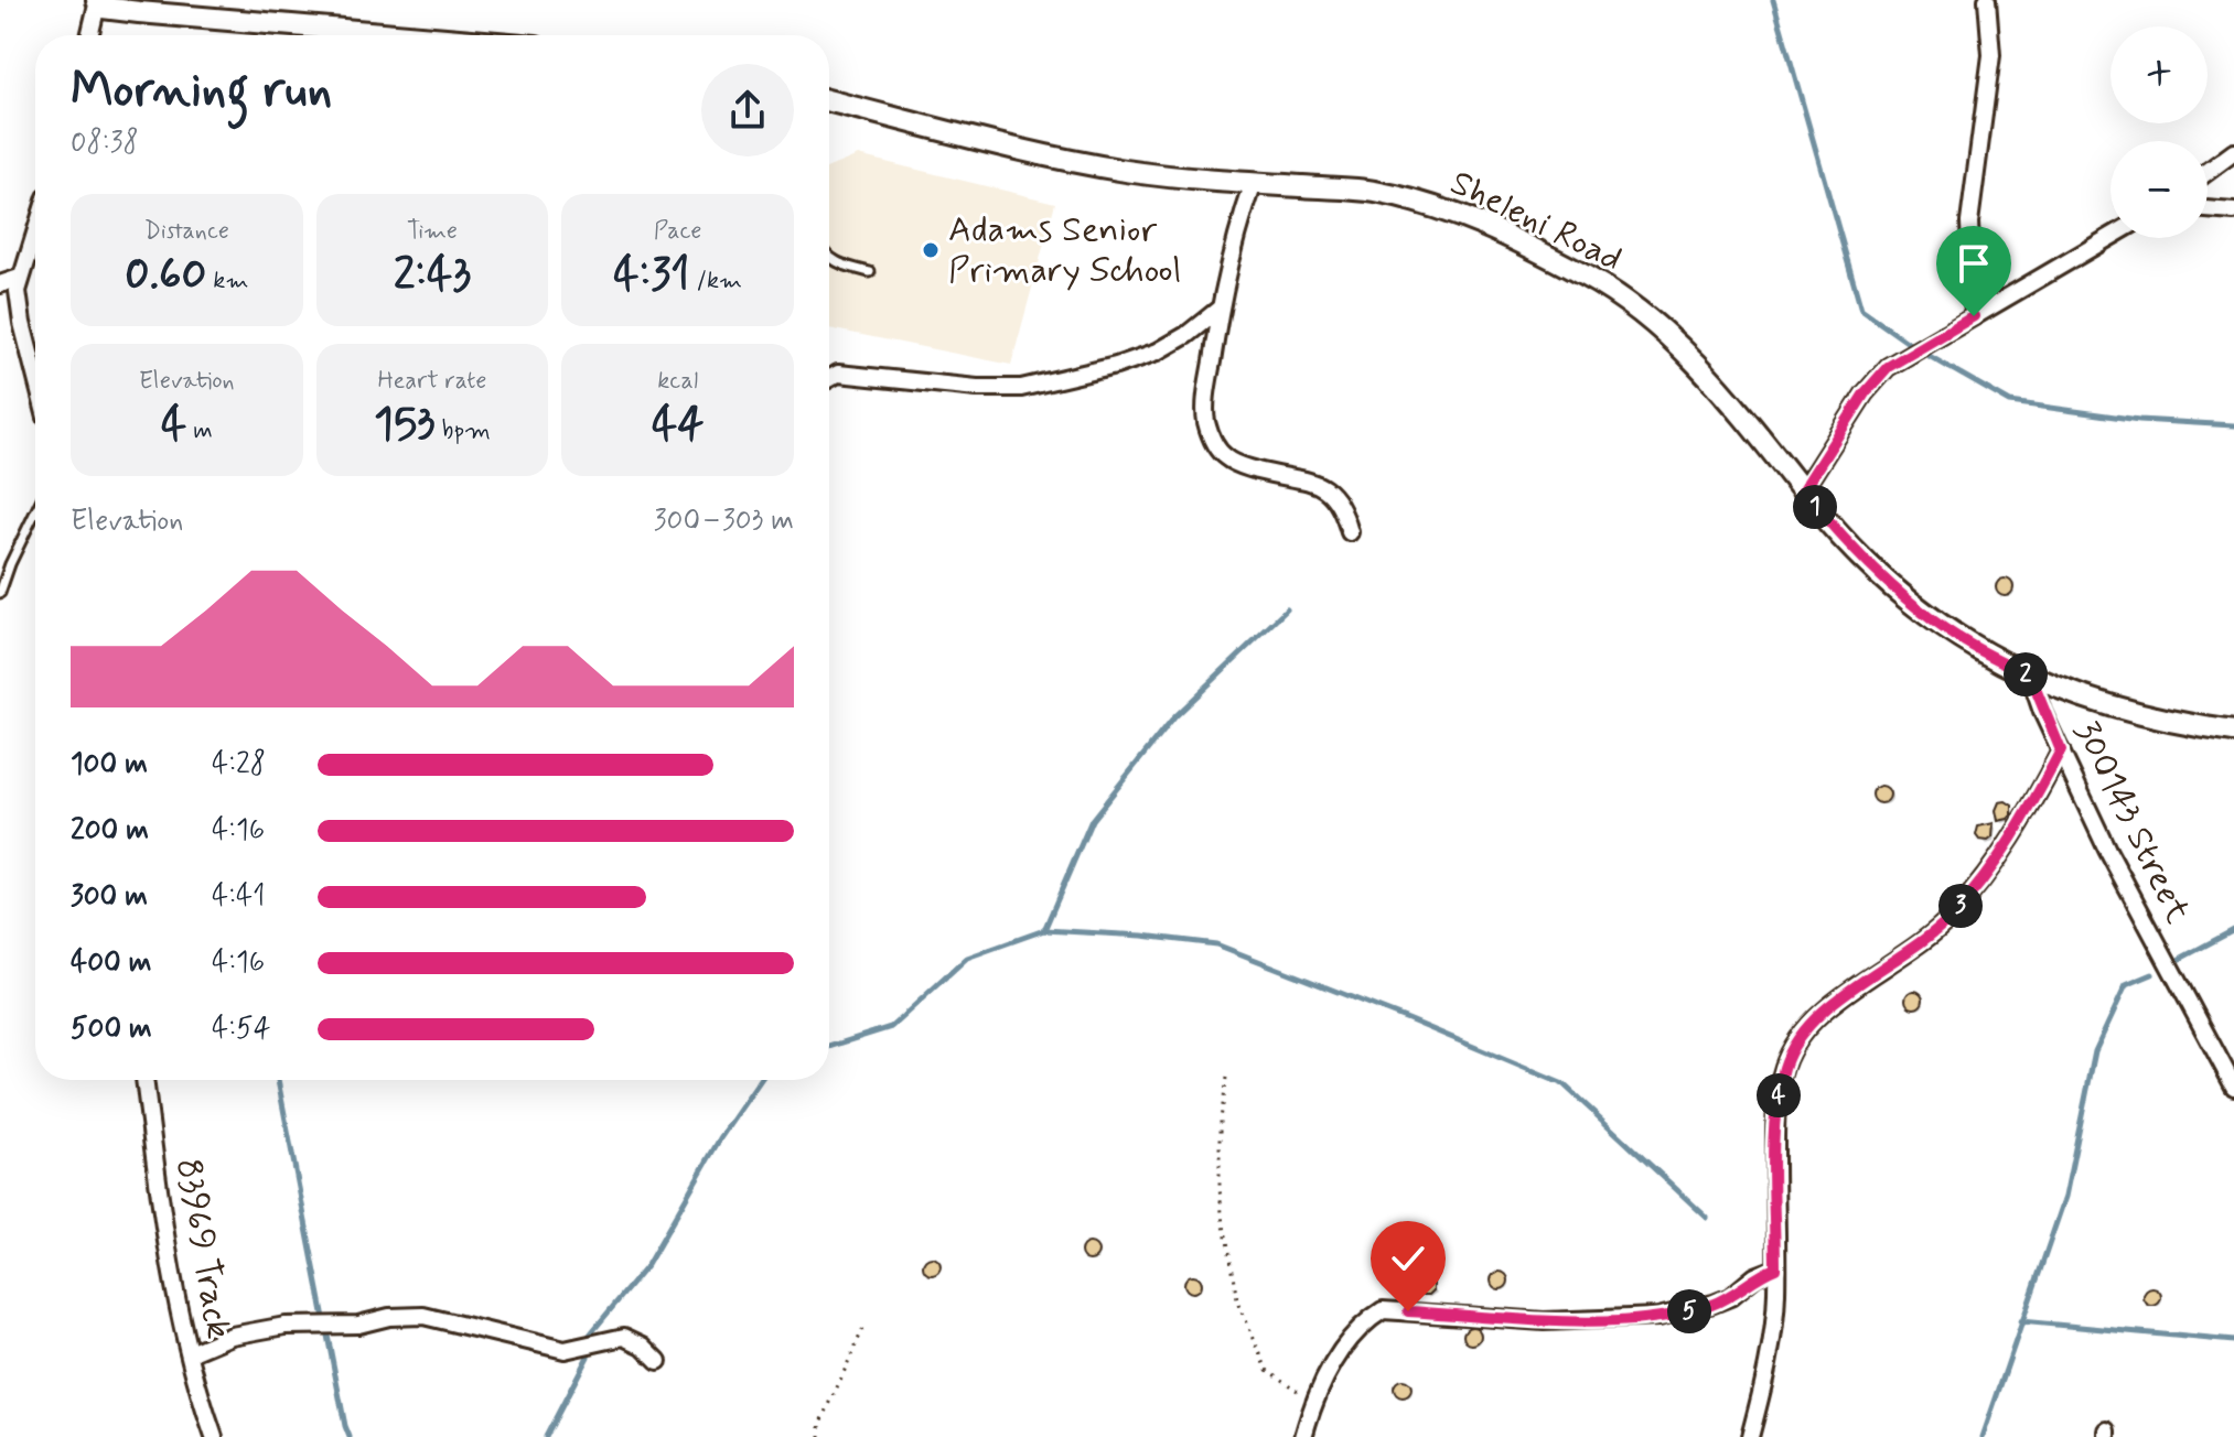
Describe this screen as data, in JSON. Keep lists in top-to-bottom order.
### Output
{
  "streets": {
    "street": ["Sheleni Road", "300143 Street", "83969 Track"]
  },
  "crossings": [
    ["Sheleni Road", "300143 Street"]
  ],
  "places": ["Adams Senior Primary School"],
  "page": {
    "map_buttons": ["+", "−"],
    "heading": ["Morning run", "08:38"],
    "stats": [
      ["Distance", "0.60 km"],
      ["Time", "2:43"],
      ["Pace", "4:31 /km"],
      ["Elevation", "4 m"],
      ["Heart rate", "153 bpm"],
      ["kcal", "44"]
    ],
    "pins": [
      "1",
      "2",
      "3",
      "4",
      "5"
    ],
    "chart": ["Elevation", "300–303 m"],
    "list": [
      {
        "name": "100 m",
        "note": "4:28"
      },
      {
        "name": "200 m",
        "note": "4:16"
      },
      {
        "name": "300 m",
        "note": "4:41"
      },
      {
        "name": "400 m",
        "note": "4:16"
      },
      {
        "name": "500 m",
        "note": "4:54"
      }
    ]
  }
}
